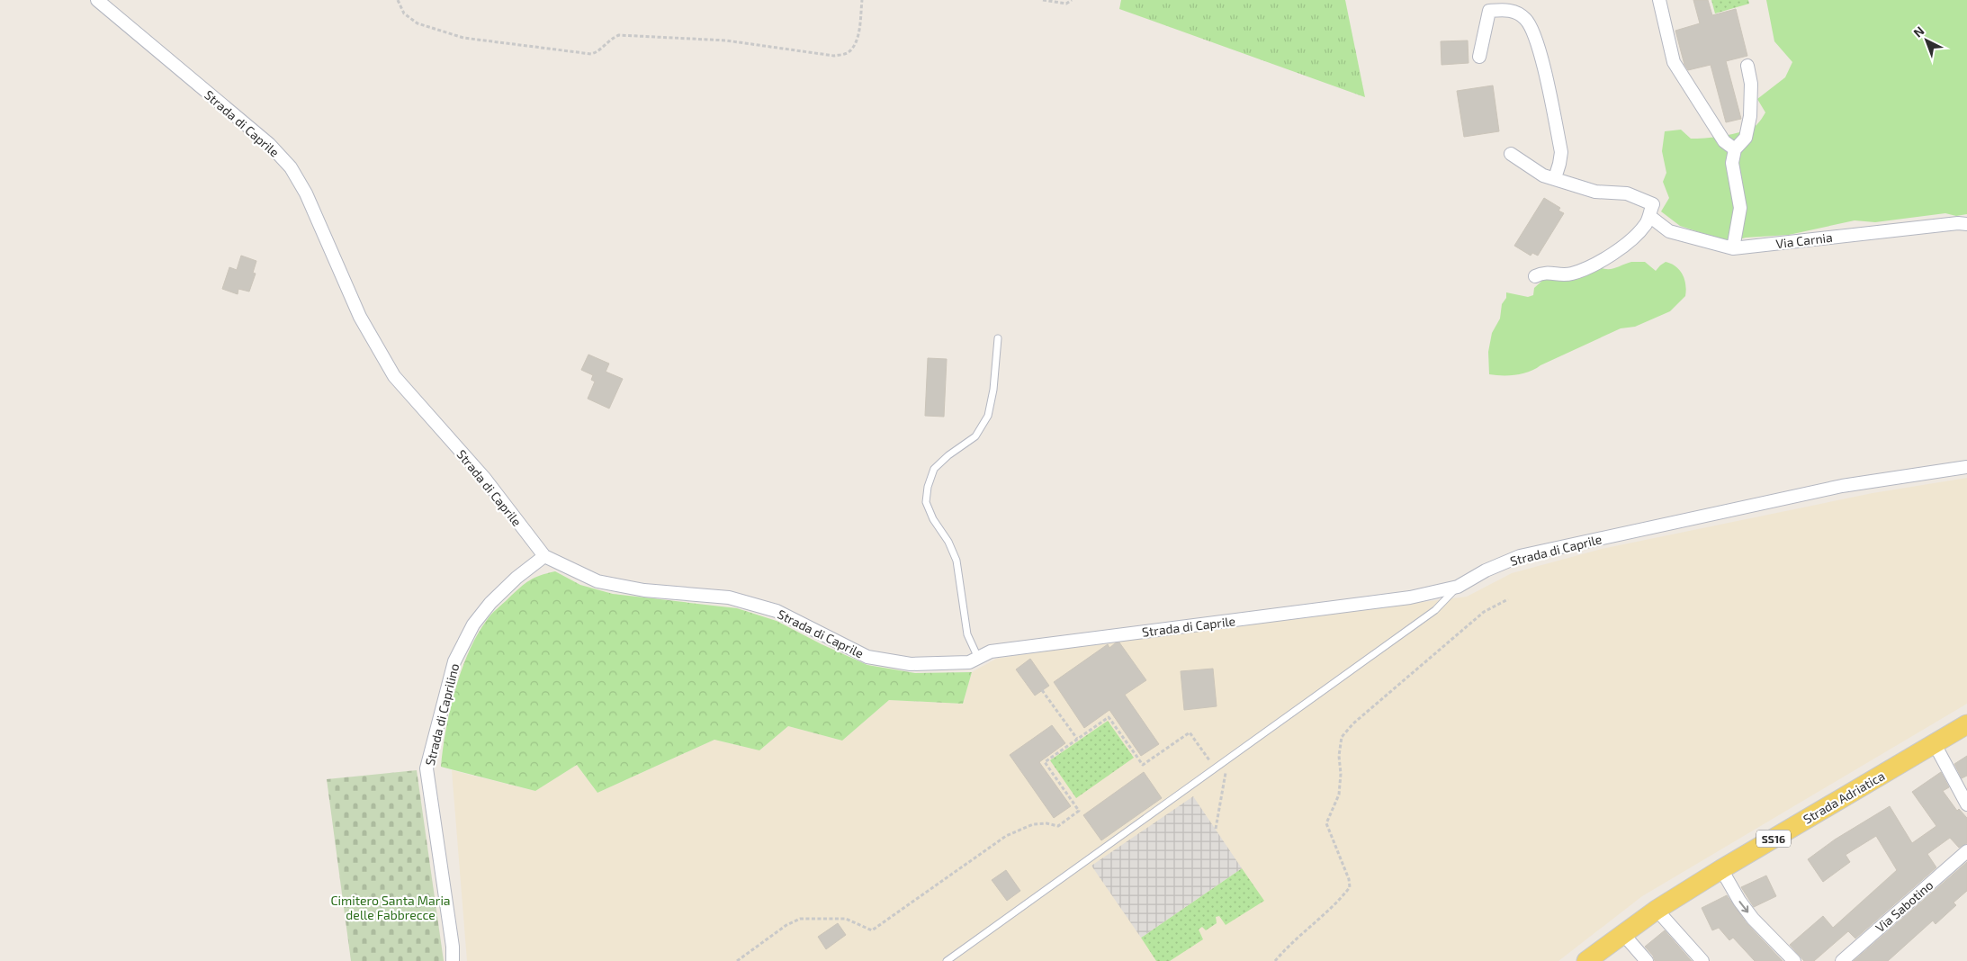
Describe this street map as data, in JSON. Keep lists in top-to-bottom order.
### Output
{
  "streets": {
    "main road": ["Strada Adriatica", "SS16"],
    "street": [
      "Strada di Caprile",
      "Via Carnia",
      "Strada di Caprilino",
      "Via Sabotino"
    ]
  },
  "crossings": [
    ["Strada di Caprile", "Strada di Caprilino"]
  ],
  "parks": ["Cimitero Santa Maria delle Fabbrecce"],
  "north": "top left"
}
